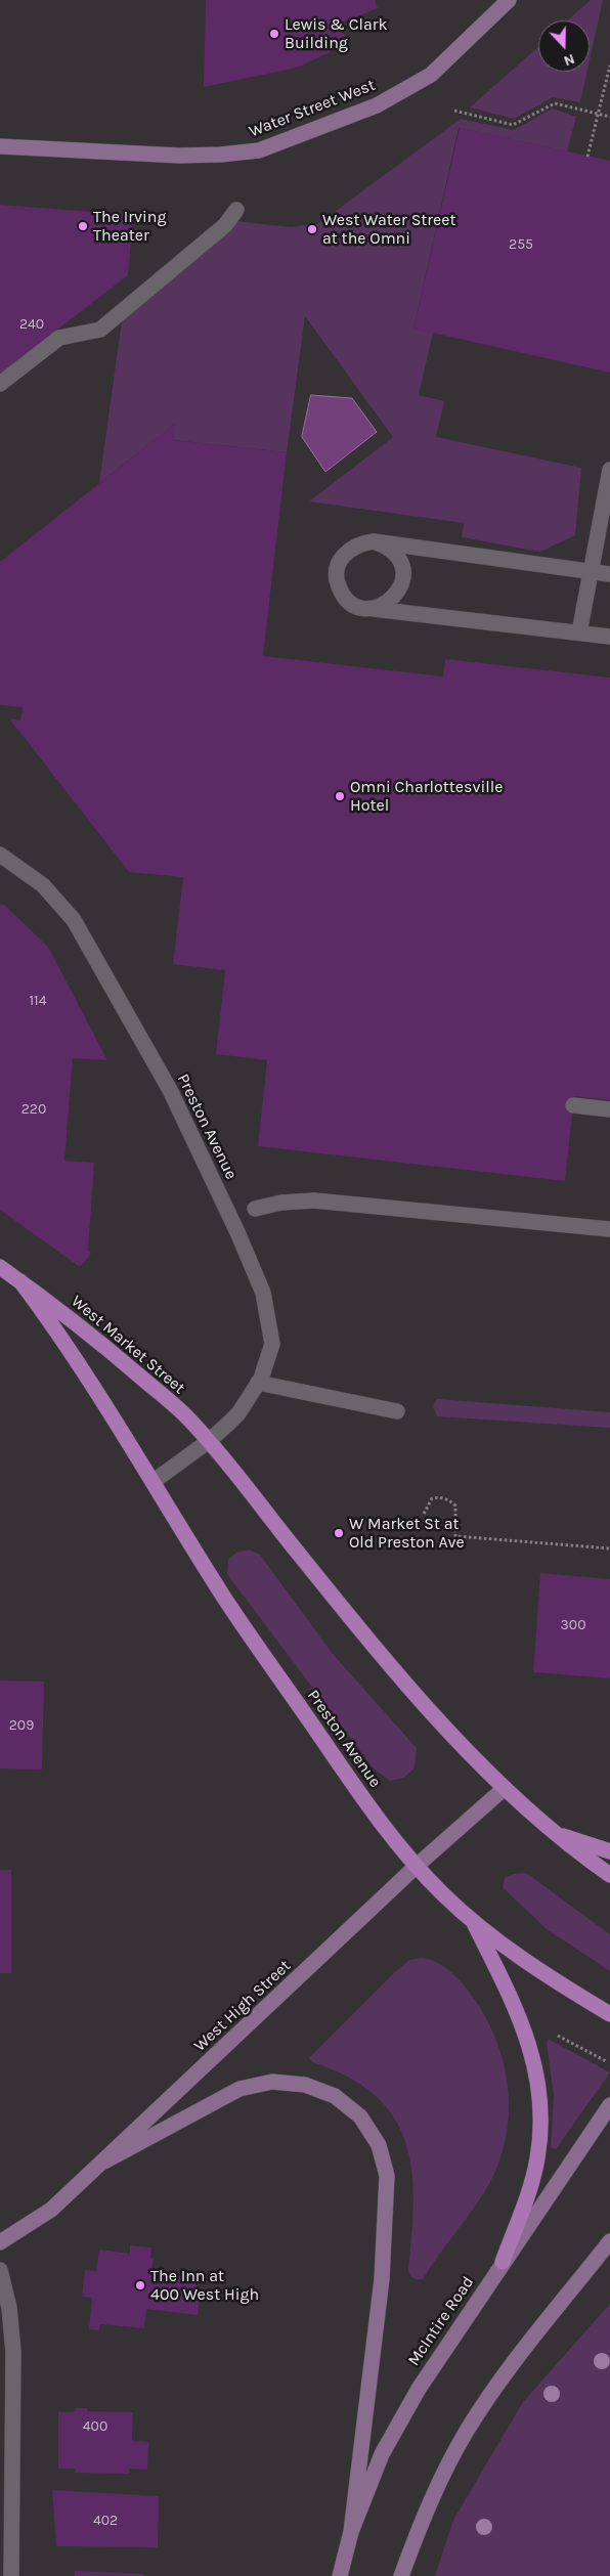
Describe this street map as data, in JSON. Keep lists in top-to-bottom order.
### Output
{
  "streets": {
    "main road": [
      "Water Street West",
      "Preston Avenue",
      "West Market Street",
      "West High Street",
      "McIntire Road"
    ]
  },
  "crossings": [
    ["Preston Avenue", "West Market Street"],
    ["Preston Avenue", "West High Street"]
  ],
  "places": [
    "Lewis & Clark Building",
    "The Irving Theater",
    "West Water Street at the Omni",
    "Omni Charlottesville Hotel",
    "W Market St at Old Preston Ave",
    "The Inn at 400 West High"
  ],
  "house_numbers": [
    "255",
    "240",
    "114",
    "220",
    "300",
    "209",
    "400",
    "402"
  ],
  "north": "bottom"
}
